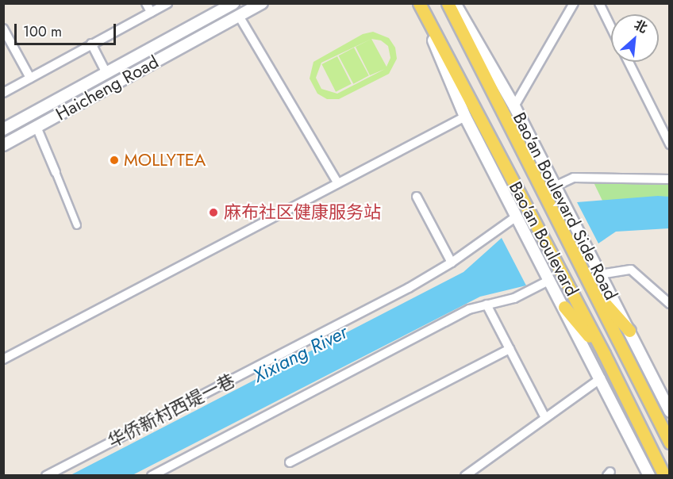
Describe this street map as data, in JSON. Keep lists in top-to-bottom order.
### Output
{
  "streets": {
    "main road": ["Haicheng Road", "Bao'an Boulevard Side Road", "Bao'an Boulevard"],
    "street": ["华侨新村西堤一巷"]
  },
  "water": ["Xixiang River"],
  "places": ["MOLLYTEA", "麻布社区健康服务站"],
  "scale_bar": "100 m",
  "north": "top right"
}
